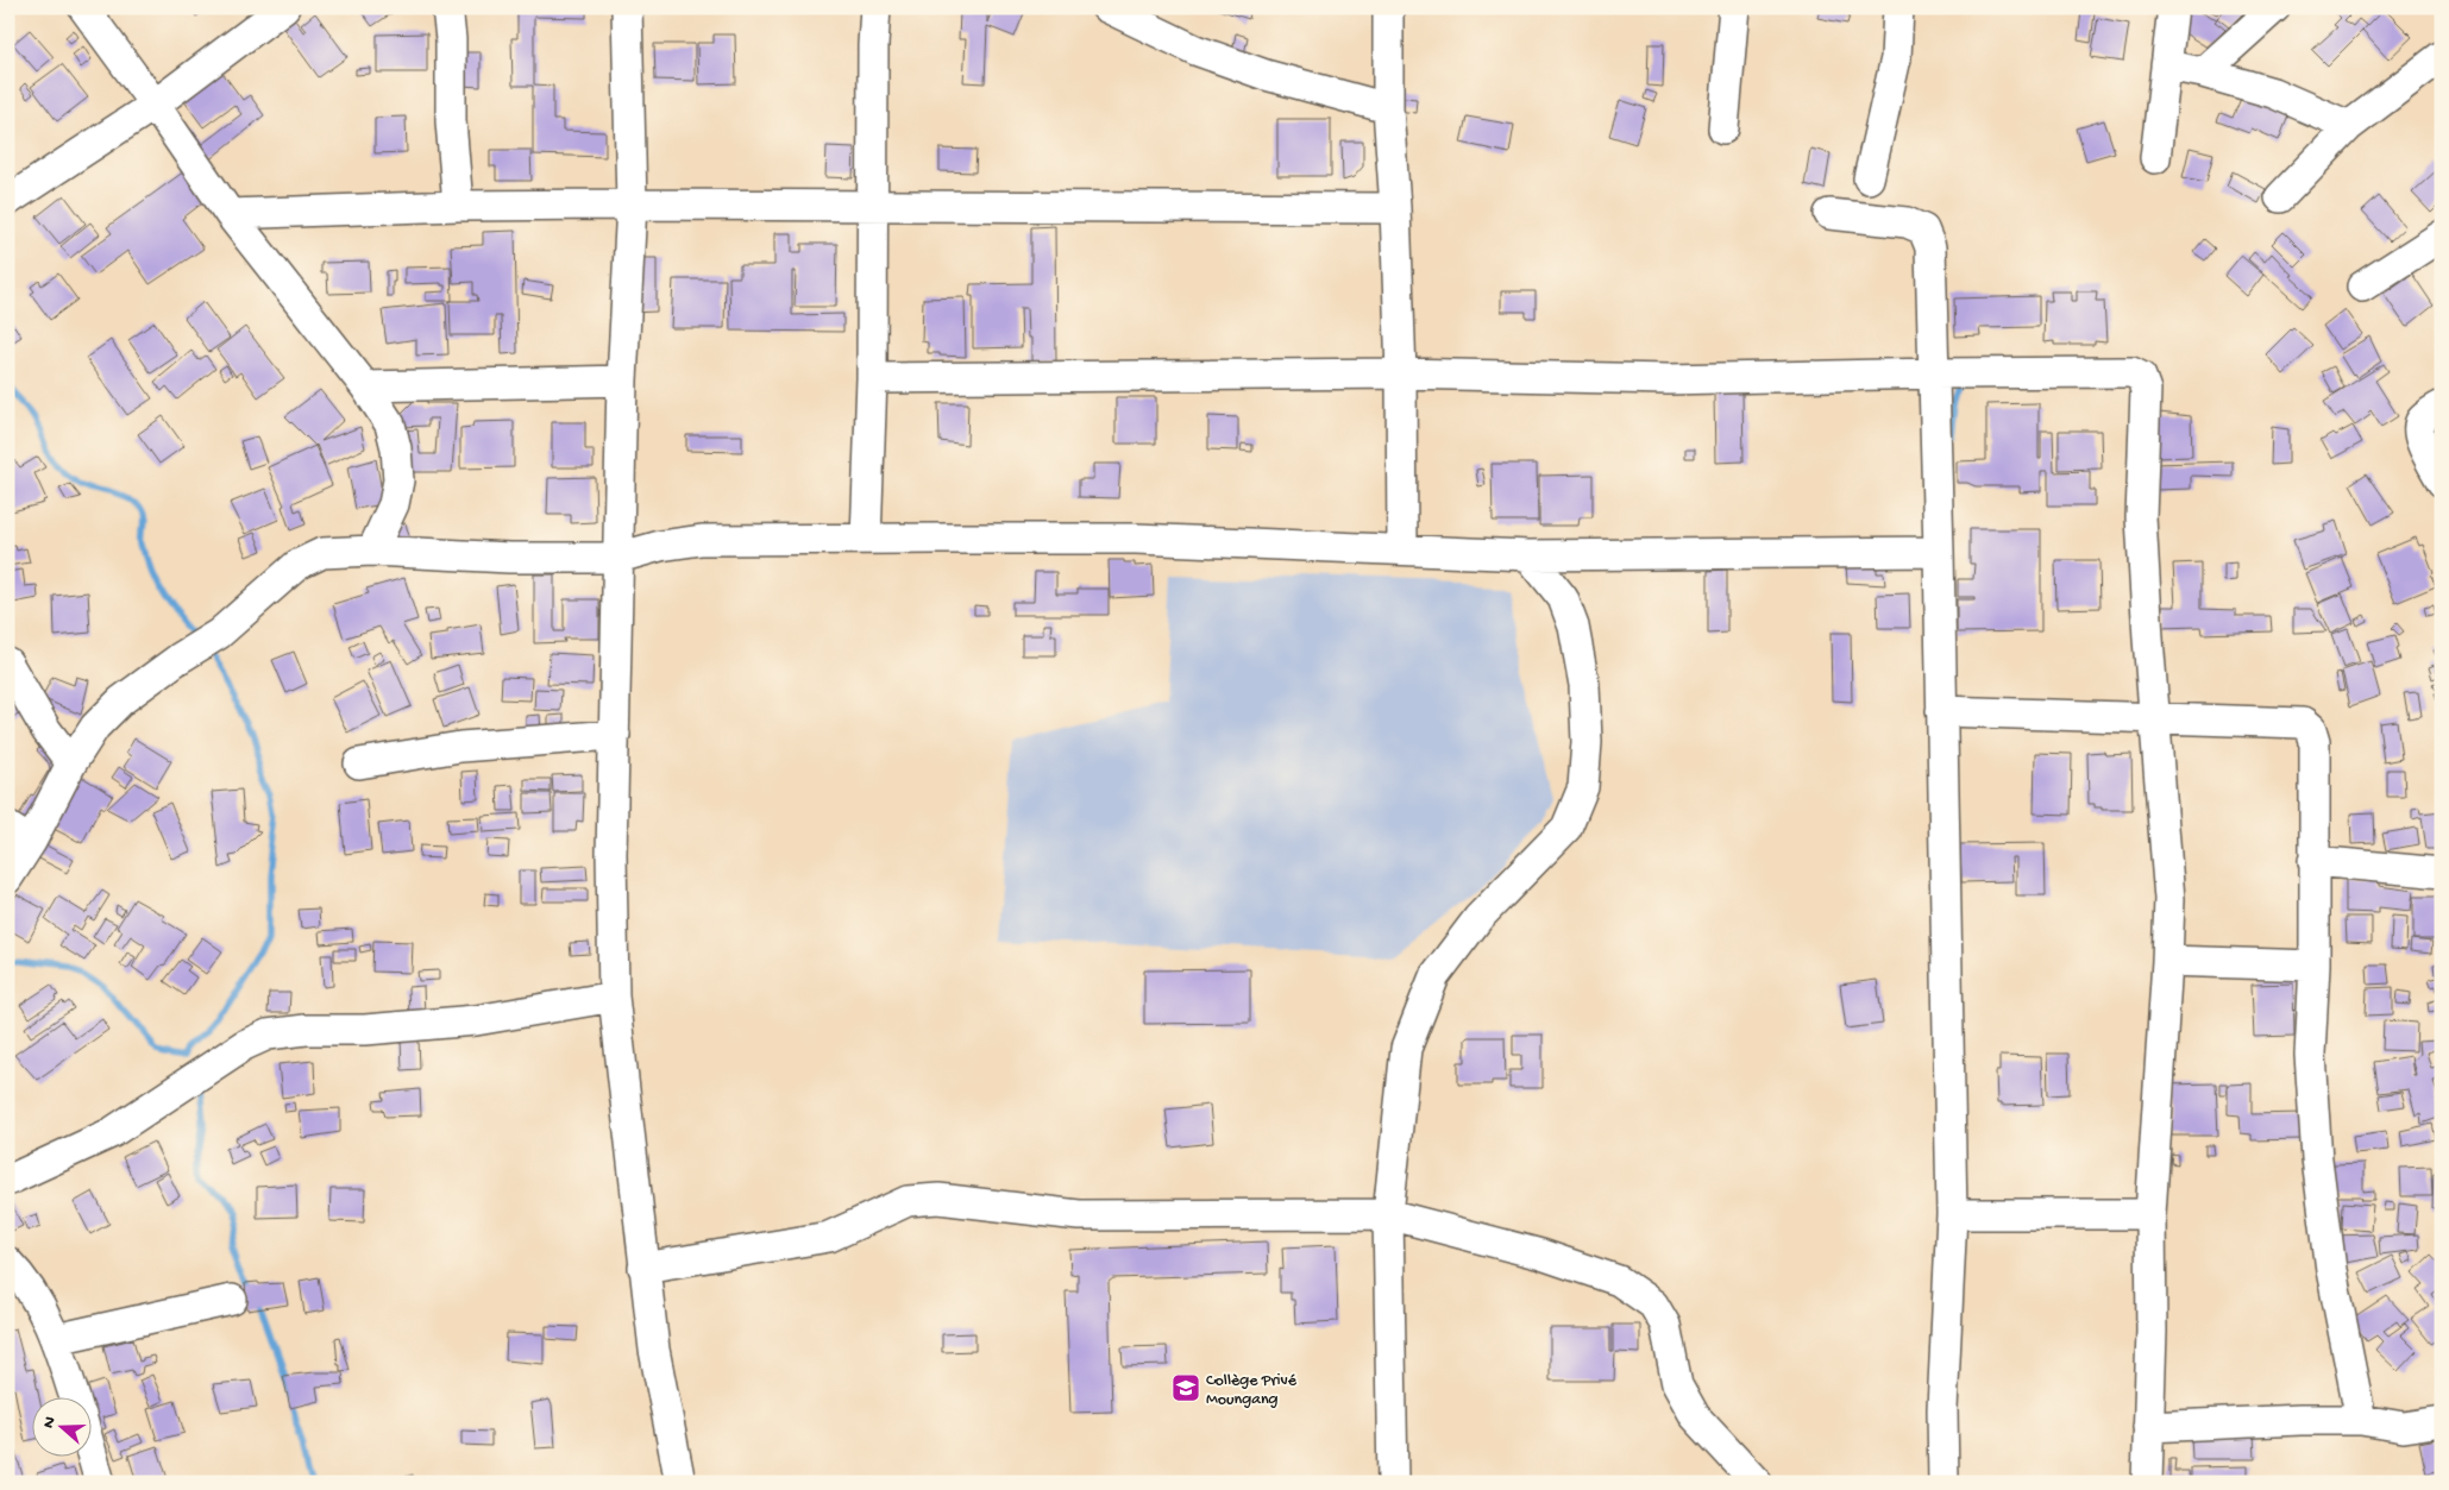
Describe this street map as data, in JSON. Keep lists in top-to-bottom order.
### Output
{
  "places": {
    "school or university": ["Collège Privé Moungang"]
  },
  "north": "left"
}
